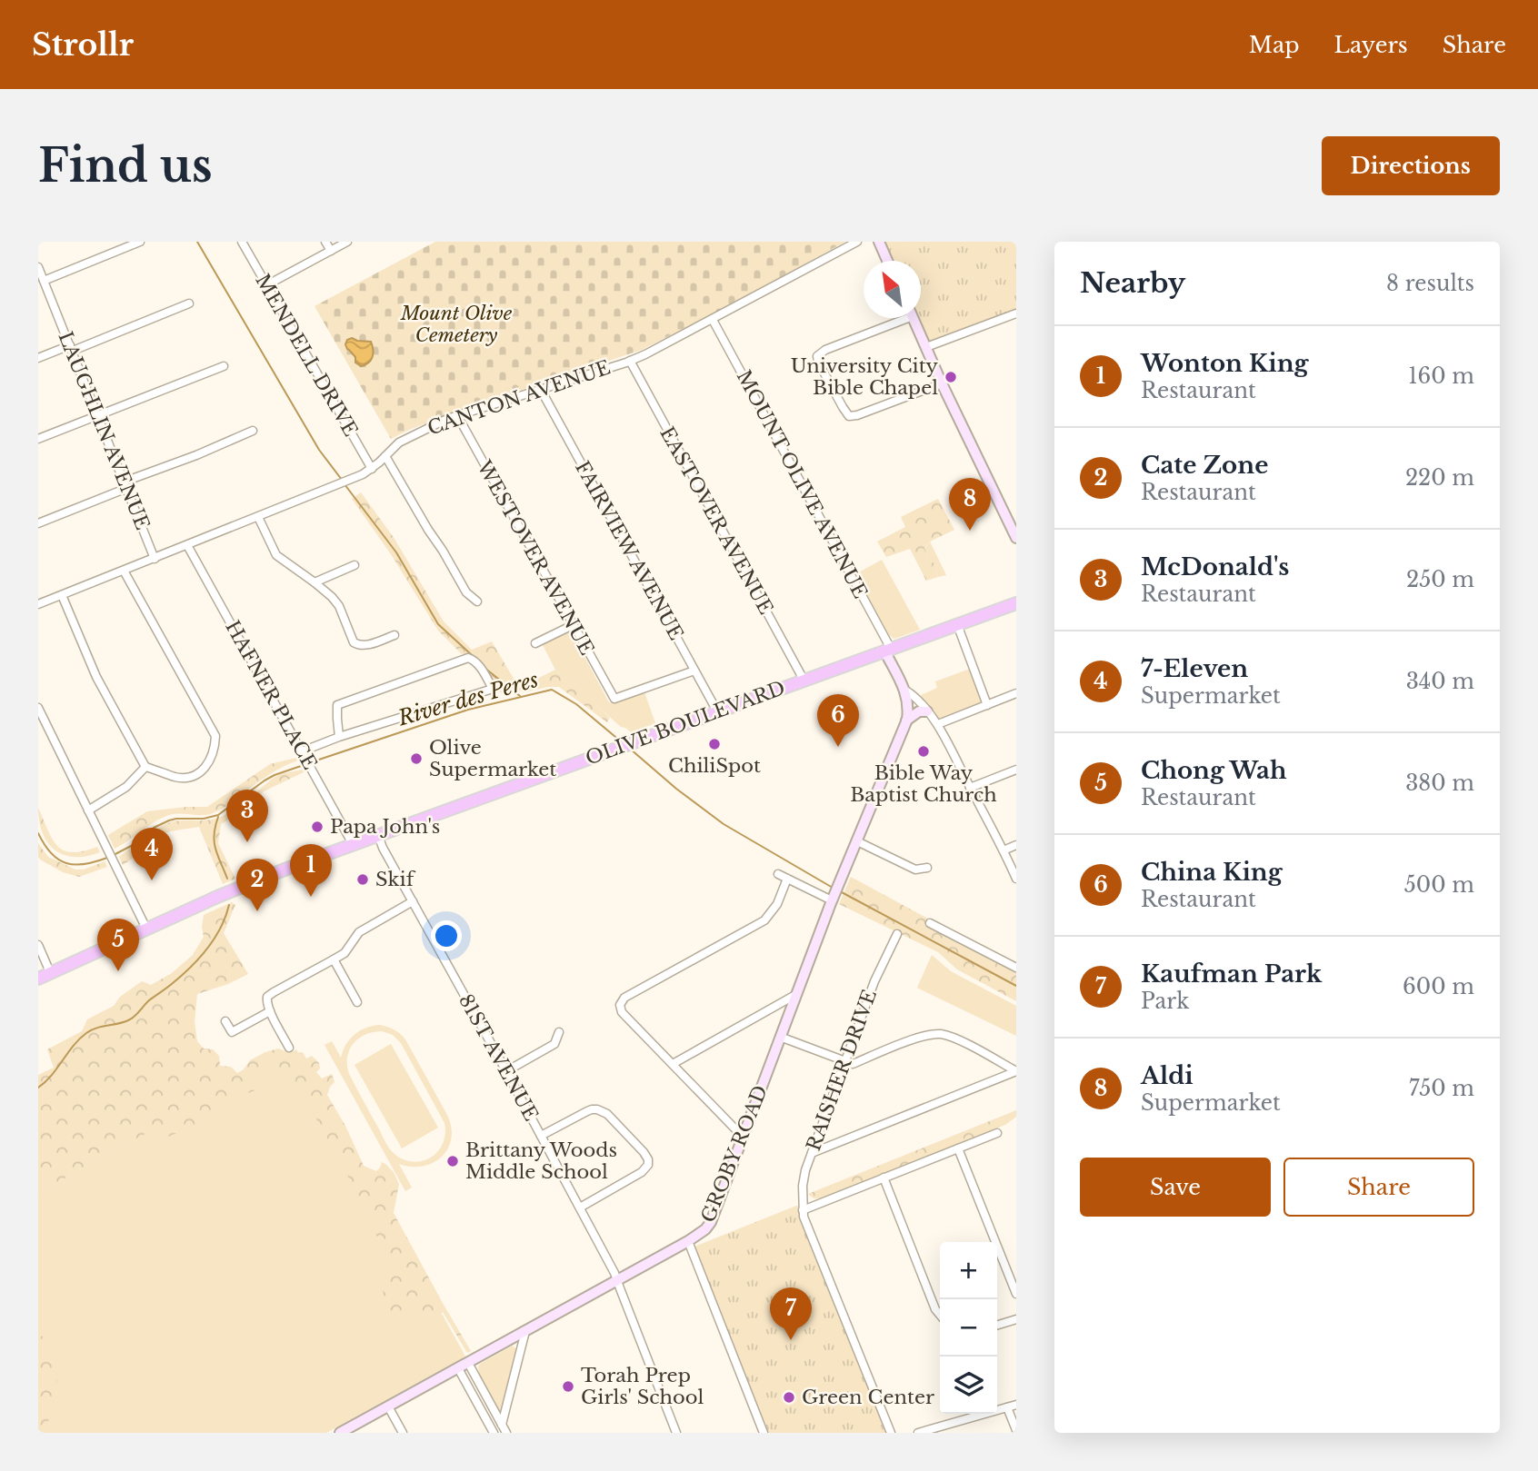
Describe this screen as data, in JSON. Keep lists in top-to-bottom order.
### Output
{
  "streets": {
    "main road": ["OLIVE BOULEVARD"],
    "street": [
      "MENDELL DRIVE",
      "CANTON AVENUE",
      "LAUGHLIN AVENUE",
      "MOUNT OLIVE AVENUE",
      "EASTOVER AVENUE",
      "FAIRVIEW AVENUE",
      "WESTOVER AVENUE",
      "HAFNER PLACE",
      "81ST AVENUE",
      "RAISHER DRIVE",
      "GROBY ROAD"
    ]
  },
  "crossings": [
    ["MENDELL DRIVE", "CANTON AVENUE"],
    ["CANTON AVENUE", "LAUGHLIN AVENUE"],
    ["CANTON AVENUE", "MOUNT OLIVE AVENUE"],
    ["CANTON AVENUE", "EASTOVER AVENUE"],
    ["CANTON AVENUE", "FAIRVIEW AVENUE"],
    ["CANTON AVENUE", "WESTOVER AVENUE"],
    ["CANTON AVENUE", "HAFNER PLACE"],
    ["MOUNT OLIVE AVENUE", "OLIVE BOULEVARD"],
    ["MOUNT OLIVE AVENUE", "GROBY ROAD"],
    ["EASTOVER AVENUE", "OLIVE BOULEVARD"],
    ["FAIRVIEW AVENUE", "WESTOVER AVENUE"],
    ["FAIRVIEW AVENUE", "OLIVE BOULEVARD"],
    ["HAFNER PLACE", "OLIVE BOULEVARD"],
    ["OLIVE BOULEVARD", "81ST AVENUE"],
    ["81ST AVENUE", "GROBY ROAD"]
  ],
  "water": ["River des Peres"],
  "parks": ["Mount Olive Cemetery"],
  "places": [
    "University City Bible Chapel",
    "ChiliSpot",
    "Bible Way Baptist Church",
    "Olive Supermarket",
    "Papa John's",
    "Skif",
    "Brittany Woods Middle School",
    "Torah Prep Girls' School",
    "Green Center"
  ],
  "north": "top left",
  "page": {
    "header": "Strollr",
    "nav": ["Map", "Layers", "Share"],
    "buttons": [
      "Directions",
      ["Save", "Share"]
    ],
    "title": "Find us",
    "heading": ["Nearby", "8 results"],
    "list": [
      {
        "mark": "1",
        "name": "Wonton King",
        "note": "Restaurant",
        "value": "160 m"
      },
      {
        "mark": "2",
        "name": "Cate Zone",
        "note": "Restaurant",
        "value": "220 m"
      },
      {
        "mark": "3",
        "name": "McDonald's",
        "note": "Restaurant",
        "value": "250 m"
      },
      {
        "mark": "4",
        "name": "7-Eleven",
        "note": "Supermarket",
        "value": "340 m"
      },
      {
        "mark": "5",
        "name": "Chong Wah",
        "note": "Restaurant",
        "value": "380 m"
      },
      {
        "mark": "6",
        "name": "China King",
        "note": "Restaurant",
        "value": "500 m"
      },
      {
        "mark": "7",
        "name": "Kaufman Park",
        "note": "Park",
        "value": "600 m"
      },
      {
        "mark": "8",
        "name": "Aldi",
        "note": "Supermarket",
        "value": "750 m"
      }
    ],
    "pins": [
      "8",
      "6",
      "3",
      "4",
      "1",
      "2",
      "5",
      "7"
    ],
    "map_buttons": ["+", "−"]
  }
}
